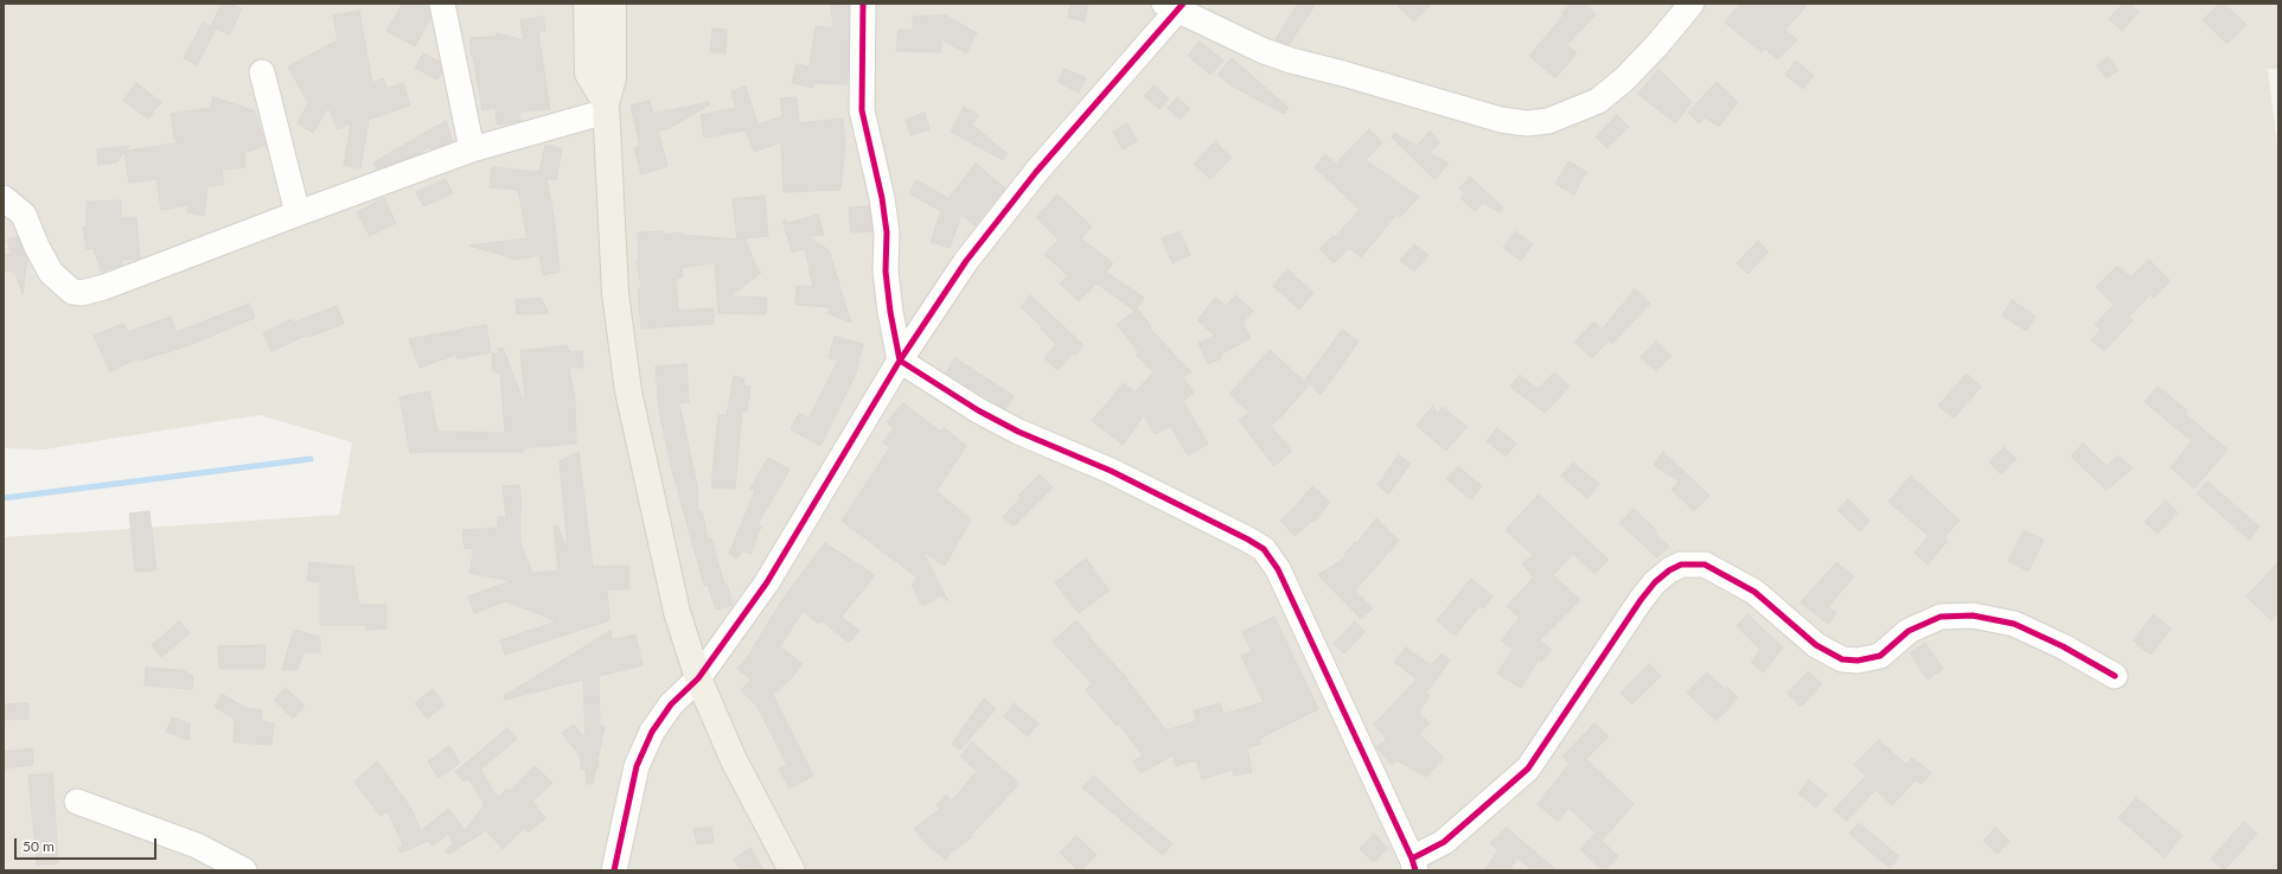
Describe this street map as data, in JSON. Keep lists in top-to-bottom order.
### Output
{
  "scale_bar": "50 m"
}
